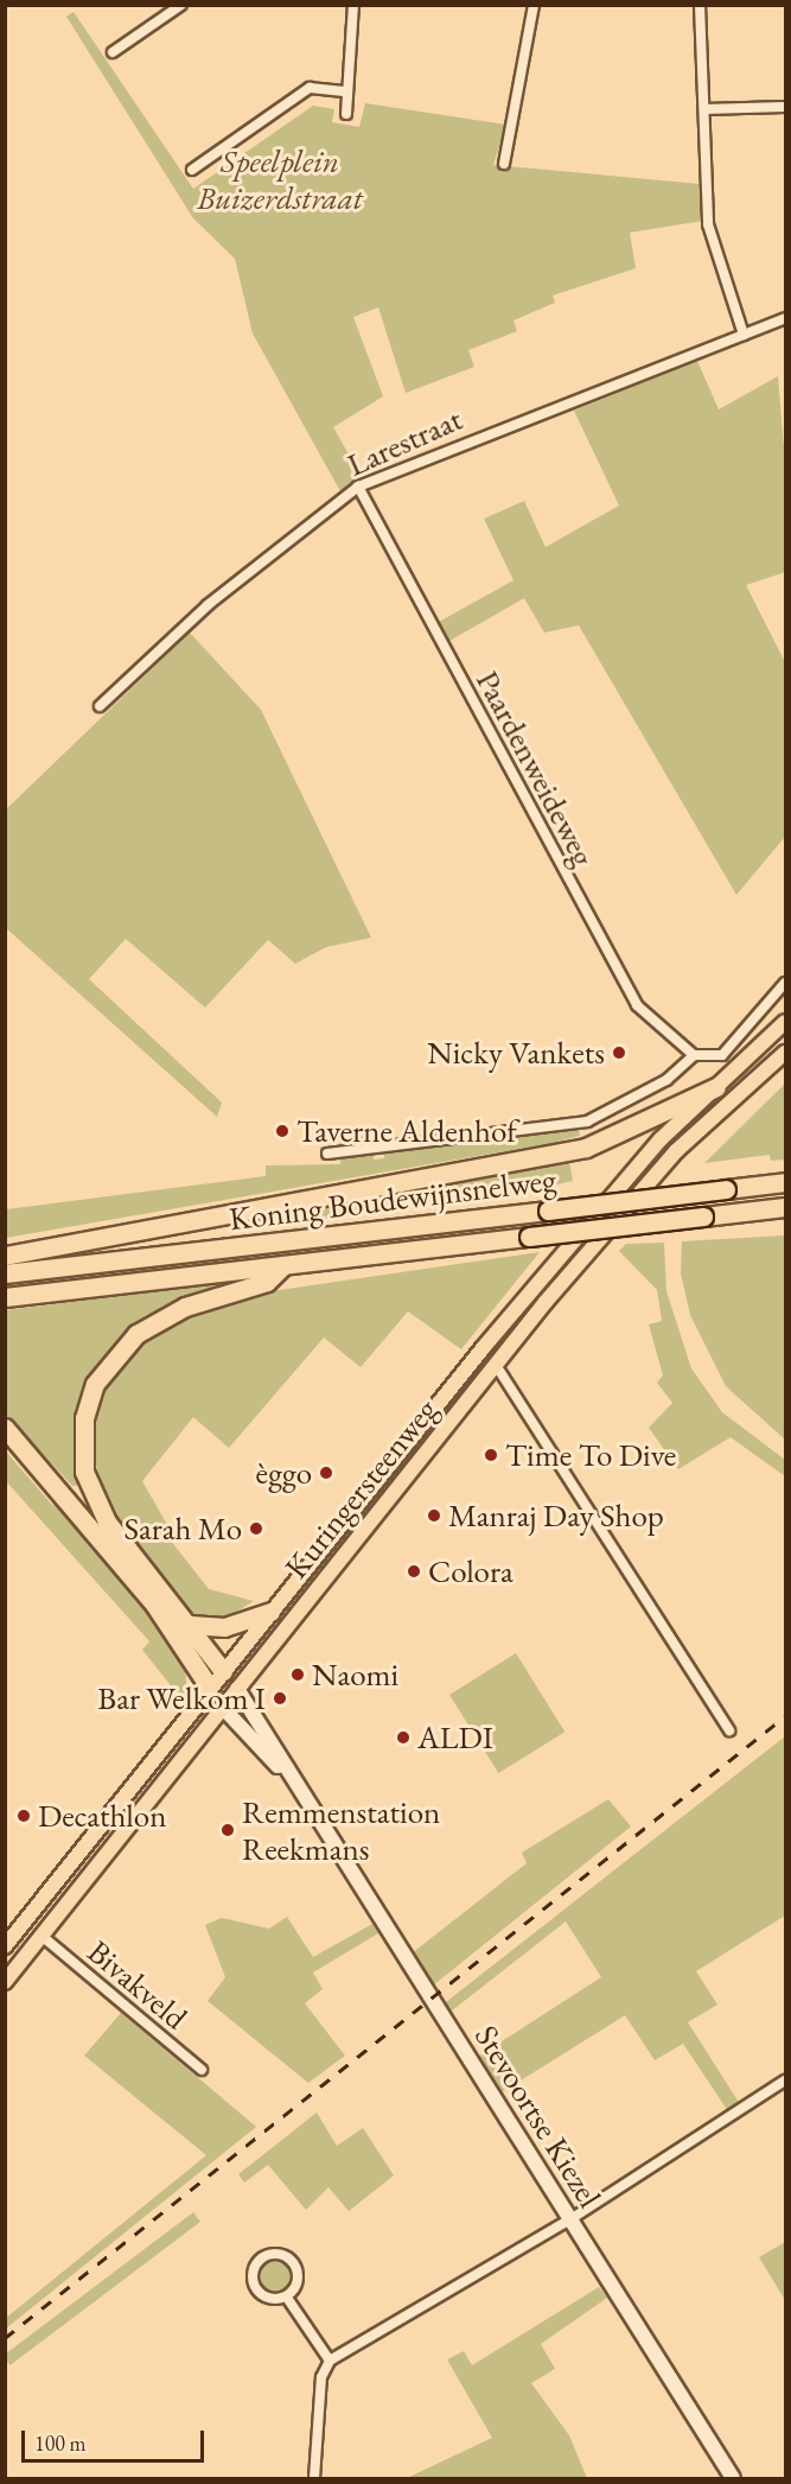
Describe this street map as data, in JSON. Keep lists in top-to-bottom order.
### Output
{
  "streets": {
    "highway": ["Koning Boudewijnsnelweg"],
    "main road": ["Kuringersteenweg", "Stevoortse Kiezel"],
    "street": ["Larestraat", "Paardenweideweg", "Bivakveld"]
  },
  "crossings": [
    ["Larestraat", "Paardenweideweg"],
    ["Kuringersteenweg", "Bivakveld"],
    ["Kuringersteenweg", "Stevoortse Kiezel"]
  ],
  "parks": ["Speelplein Buizerdstraat"],
  "places": [
    "Nicky Vankets",
    "Taverne Aldenhof",
    "Time To Dive",
    "èggo",
    "Manraj Day Shop",
    "Sarah Mo",
    "Colora",
    "Naomi",
    "Bar Welkom I",
    "ALDI",
    "Decathlon",
    "Remmenstation Reekmans"
  ],
  "scale_bar": "100 m"
}
